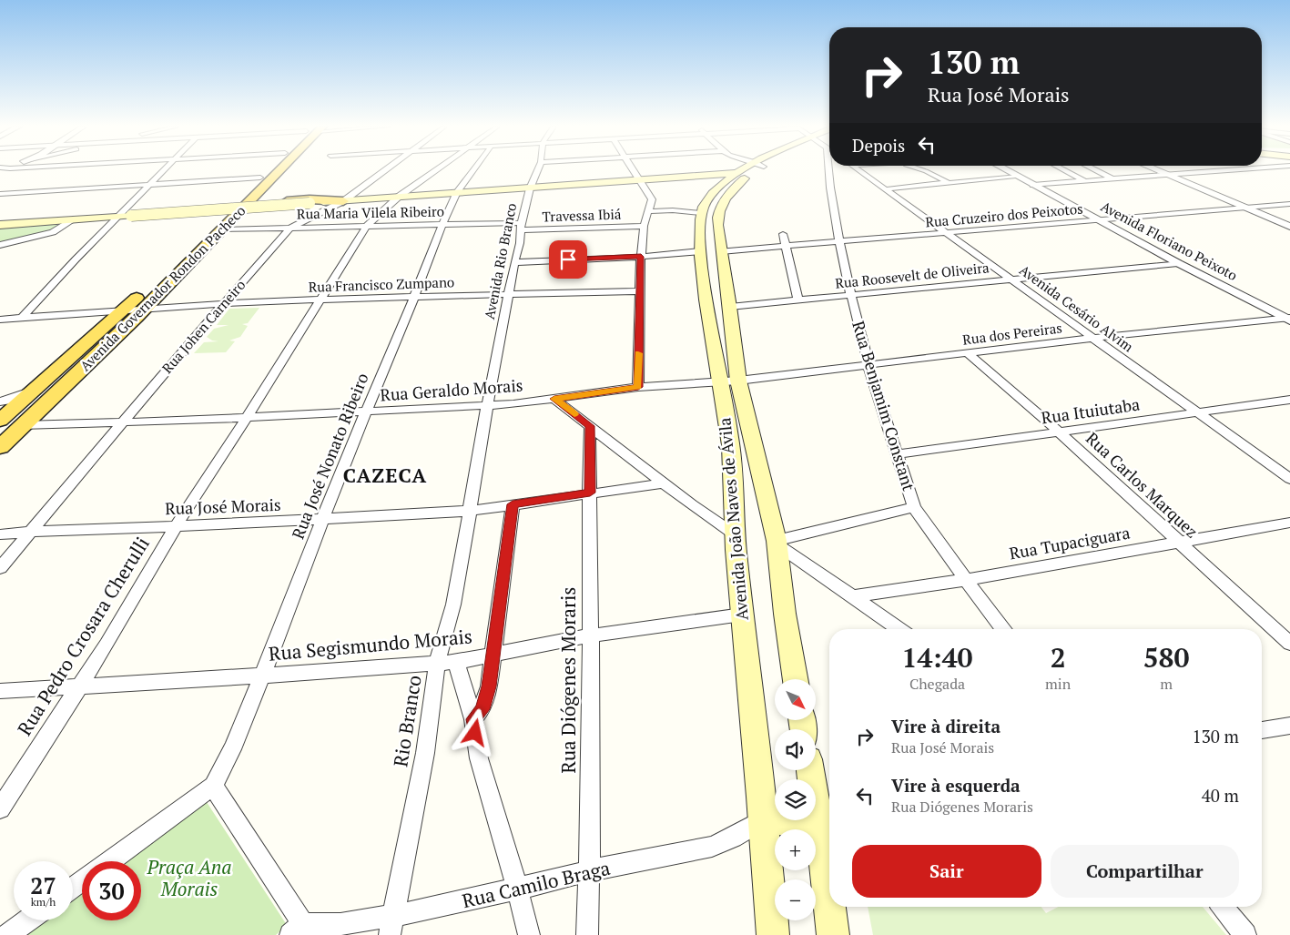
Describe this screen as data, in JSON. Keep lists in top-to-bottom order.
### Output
{
  "streets": {
    "main road": ["Avenida Governador Rondon Pacheco", "Avenida João Naves de Ávila"],
    "street": [
      "Rua Maria Vilela Ribeiro",
      "Travessa Ibiá",
      "Rua Cruzeiro dos Peixotos",
      "Avenida Floriano Peixoto",
      "Avenida Rio Branco",
      "Rua Roosevelt de Oliveira",
      "Rua Francisco Zumpano",
      "Avenida Cesário Alvim",
      "Rua Johen Carneiro",
      "Rua dos Pereiras",
      "Rua Geraldo Morais",
      "Rua Benjamim Constant",
      "Rua Ituiutaba",
      "Rua José Nonato Ribeiro",
      "Rua Carlos Marquez",
      "Rua José Morais",
      "Rua Tupaciguara",
      "Rua Pedro Crosara Cherulli",
      "Rua Segismundo Morais",
      "Rua Diógenes Moraris",
      "Rio Branco",
      "Rua Camilo Braga"
    ]
  },
  "crossings": [
    ["Rua Maria Vilela Ribeiro", "Travessa Ibiá"],
    ["Rua Maria Vilela Ribeiro", "Avenida Rio Branco"],
    ["Rua Maria Vilela Ribeiro", "Avenida Governador Rondon Pacheco"],
    ["Rua Maria Vilela Ribeiro", "Rua Johen Carneiro"],
    ["Rua Maria Vilela Ribeiro", "Rua José Nonato Ribeiro"],
    ["Rua Maria Vilela Ribeiro", "Rua Pedro Crosara Cherulli"],
    ["Travessa Ibiá", "Avenida Rio Branco"],
    ["Rua Cruzeiro dos Peixotos", "Avenida Floriano Peixoto"],
    ["Rua Cruzeiro dos Peixotos", "Avenida Cesário Alvim"],
    ["Rua Cruzeiro dos Peixotos", "Rua Benjamim Constant"],
    ["Rua Cruzeiro dos Peixotos", "Avenida João Naves de Ávila"],
    ["Avenida Floriano Peixoto", "Rua Roosevelt de Oliveira"],
    ["Avenida Floriano Peixoto", "Rua dos Pereiras"],
    ["Avenida Rio Branco", "Rua Francisco Zumpano"],
    ["Avenida Rio Branco", "Rua Geraldo Morais"],
    ["Avenida Rio Branco", "Rio Branco"],
    ["Rua Roosevelt de Oliveira", "Avenida Cesário Alvim"],
    ["Rua Roosevelt de Oliveira", "Rua Benjamim Constant"],
    ["Rua Roosevelt de Oliveira", "Avenida João Naves de Ávila"],
    ["Rua Francisco Zumpano", "Avenida Governador Rondon Pacheco"],
    ["Rua Francisco Zumpano", "Rua Johen Carneiro"],
    ["Rua Francisco Zumpano", "Rua José Nonato Ribeiro"],
    ["Rua Francisco Zumpano", "Rua Pedro Crosara Cherulli"],
    ["Avenida Governador Rondon Pacheco", "Rua Geraldo Morais"],
    ["Avenida Cesário Alvim", "Rua dos Pereiras"],
    ["Avenida Cesário Alvim", "Rua Ituiutaba"],
    ["Rua Johen Carneiro", "Rua Geraldo Morais"],
    ["Rua Johen Carneiro", "Rua José Morais"],
    ["Rua dos Pereiras", "Rua Geraldo Morais"],
    ["Rua dos Pereiras", "Rua Benjamim Constant"],
    ["Rua dos Pereiras", "Rua Carlos Marquez"],
    ["Rua dos Pereiras", "Avenida João Naves de Ávila"],
    ["Rua Geraldo Morais", "Rua José Nonato Ribeiro"],
    ["Rua Geraldo Morais", "Avenida João Naves de Ávila"],
    ["Rua Geraldo Morais", "Rua Pedro Crosara Cherulli"],
    ["Rua Geraldo Morais", "Rio Branco"],
    ["Rua Benjamim Constant", "Rua Ituiutaba"],
    ["Rua Benjamim Constant", "Rua Tupaciguara"],
    ["Rua Ituiutaba", "Rua Carlos Marquez"],
    ["Rua José Nonato Ribeiro", "Rua José Morais"],
    ["Rua José Nonato Ribeiro", "Rua Segismundo Morais"],
    ["Rua Carlos Marquez", "Rua Tupaciguara"],
    ["Rua José Morais", "Rua Pedro Crosara Cherulli"],
    ["Rua José Morais", "Rua Diógenes Moraris"],
    ["Rua José Morais", "Rio Branco"],
    ["Avenida João Naves de Ávila", "Rua Segismundo Morais"],
    ["Avenida João Naves de Ávila", "Rua Camilo Braga"],
    ["Rua Pedro Crosara Cherulli", "Rua Segismundo Morais"],
    ["Rua Segismundo Morais", "Rua Diógenes Moraris"],
    ["Rua Segismundo Morais", "Rio Branco"],
    ["Rua Diógenes Moraris", "Rua Camilo Braga"],
    ["Rio Branco", "Rua Camilo Braga"]
  ],
  "districts": ["CAZECA"],
  "parks": ["Praça Ana Morais"],
  "north": "bottom right",
  "page": {
    "turn": ["130 m", "Rua José Morais"],
    "then": "Depois",
    "eta": [
      "14:40",
      "Chegada",
      "2",
      "min",
      "580",
      "m"
    ],
    "map_buttons": ["+", "−"],
    "list": [
      {
        "name": "Vire à direita",
        "note": "Rua José Morais",
        "value": "130 m"
      },
      {
        "name": "Vire à esquerda",
        "note": "Rua Diógenes Moraris",
        "value": "40 m"
      }
    ],
    "buttons": ["Sair", "Compartilhar"],
    "speed": "27 km/h",
    "limit": "30"
  }
}
